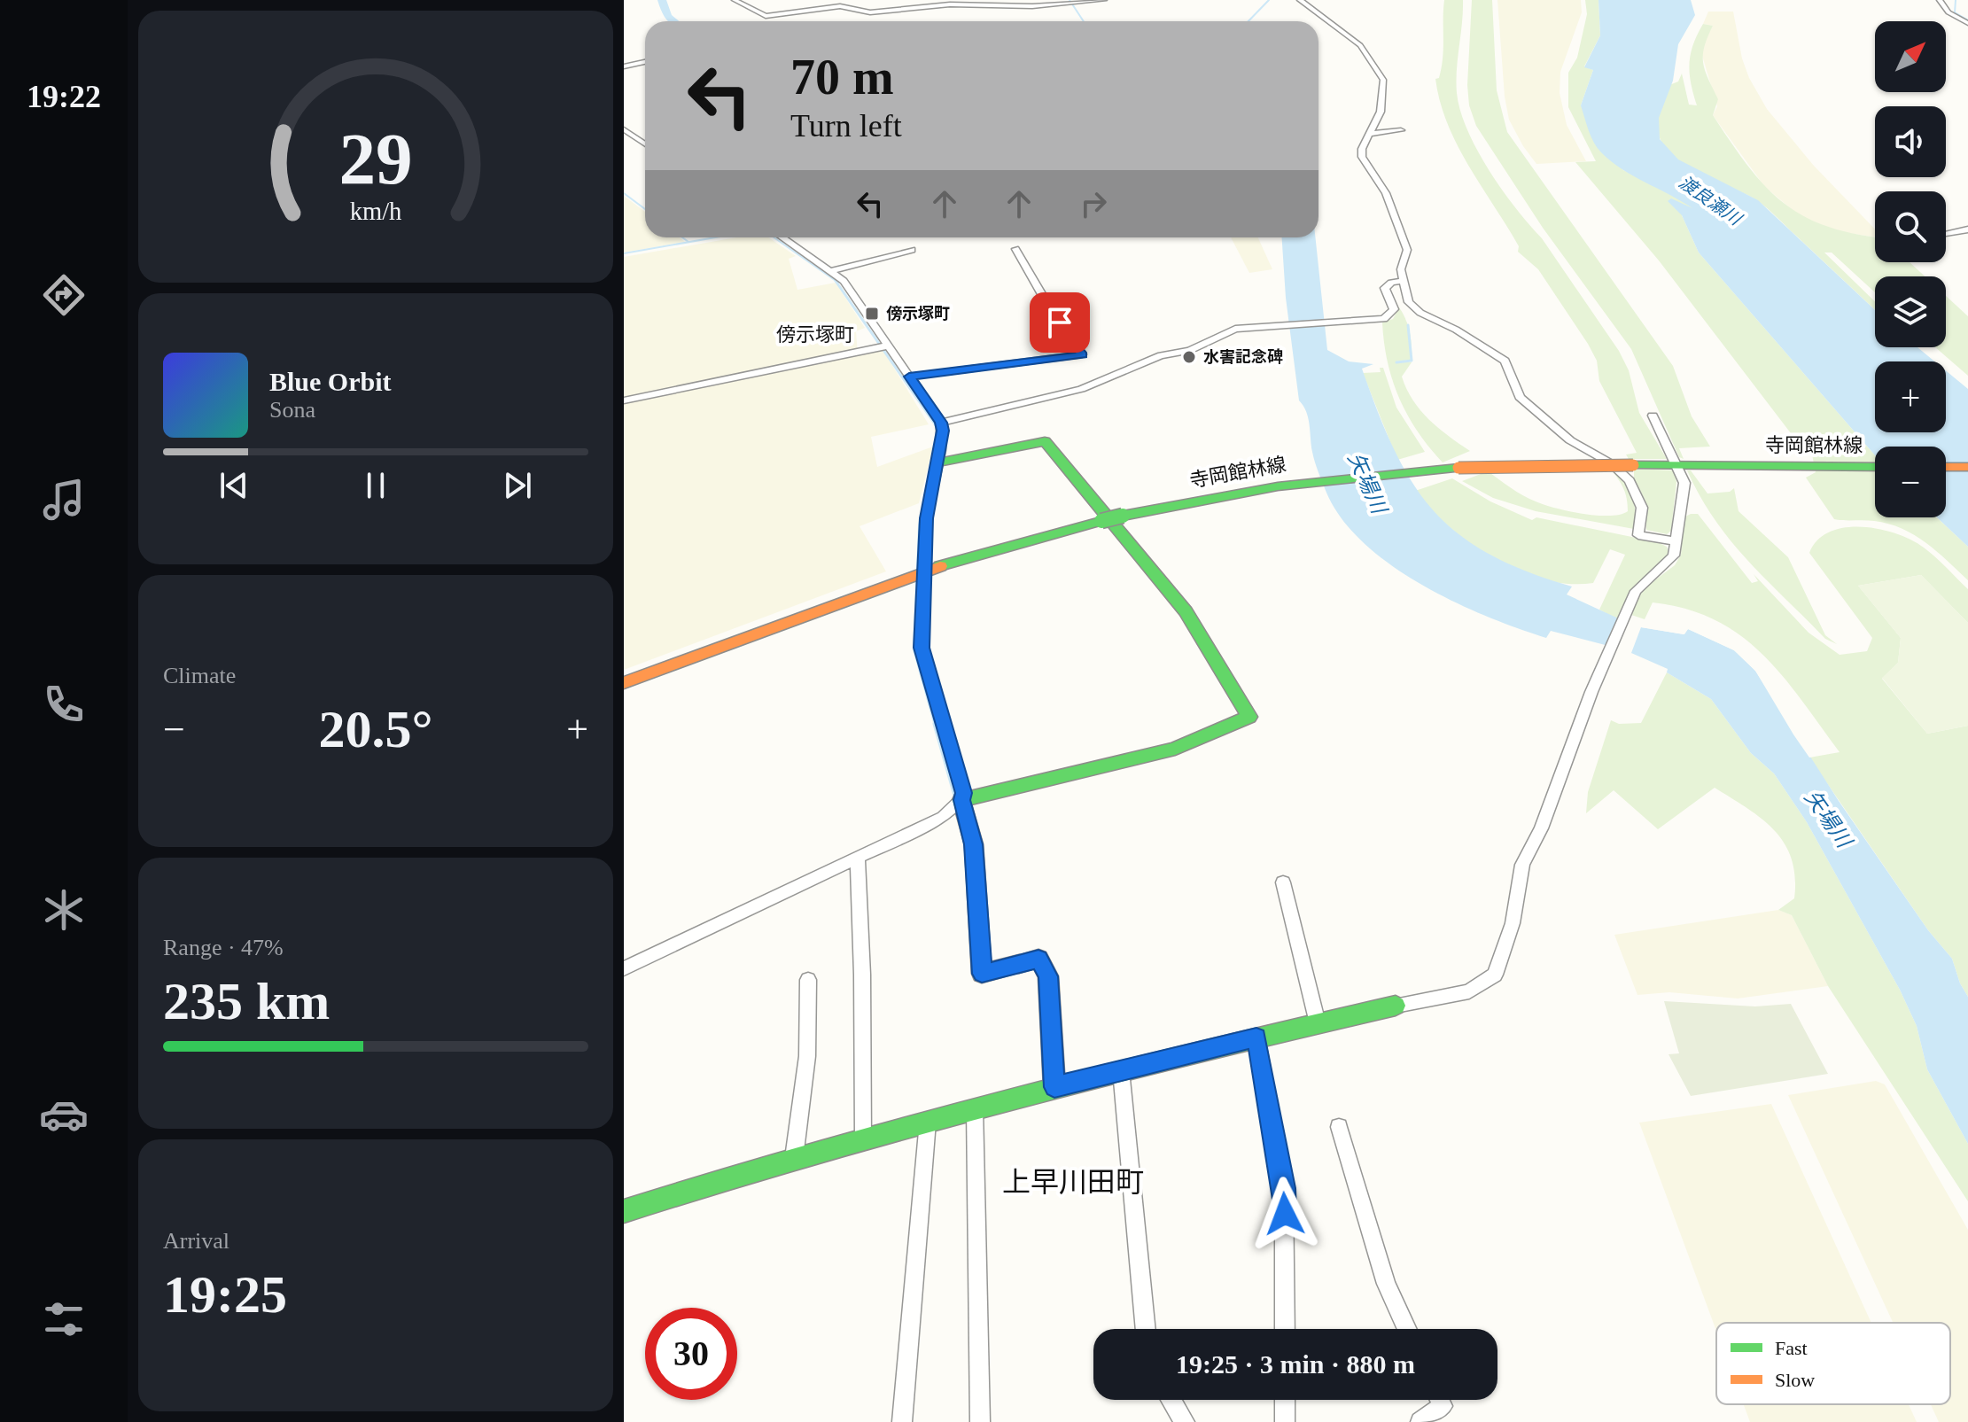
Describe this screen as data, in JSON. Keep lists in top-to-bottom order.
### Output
{
  "streets": {
    "street": ["寺岡館林線"]
  },
  "districts": ["傍示塚町", "上早川田町"],
  "water": ["渡良瀬川", "矢場川"],
  "places": {
    "transit": ["傍示塚町"],
    "other": ["水害記念碑"]
  },
  "legend": ["Fast", "Slow"],
  "north": "top right",
  "page": {
    "tabs": "19:22",
    "map_buttons": ["+", "−"],
    "turn": ["70 m", "Turn left"],
    "song": ["Blue Orbit", "Sona"],
    "tile": [
      "Climate",
      ["Range · 47%", "235 km"],
      ["Arrival", "19:25"]
    ],
    "heat": ["−", "20.5°", "+"],
    "limit": "30",
    "trip": "19:25 · 3 min · 880 m",
    "gauge": ["29", "km/h"]
  }
}
